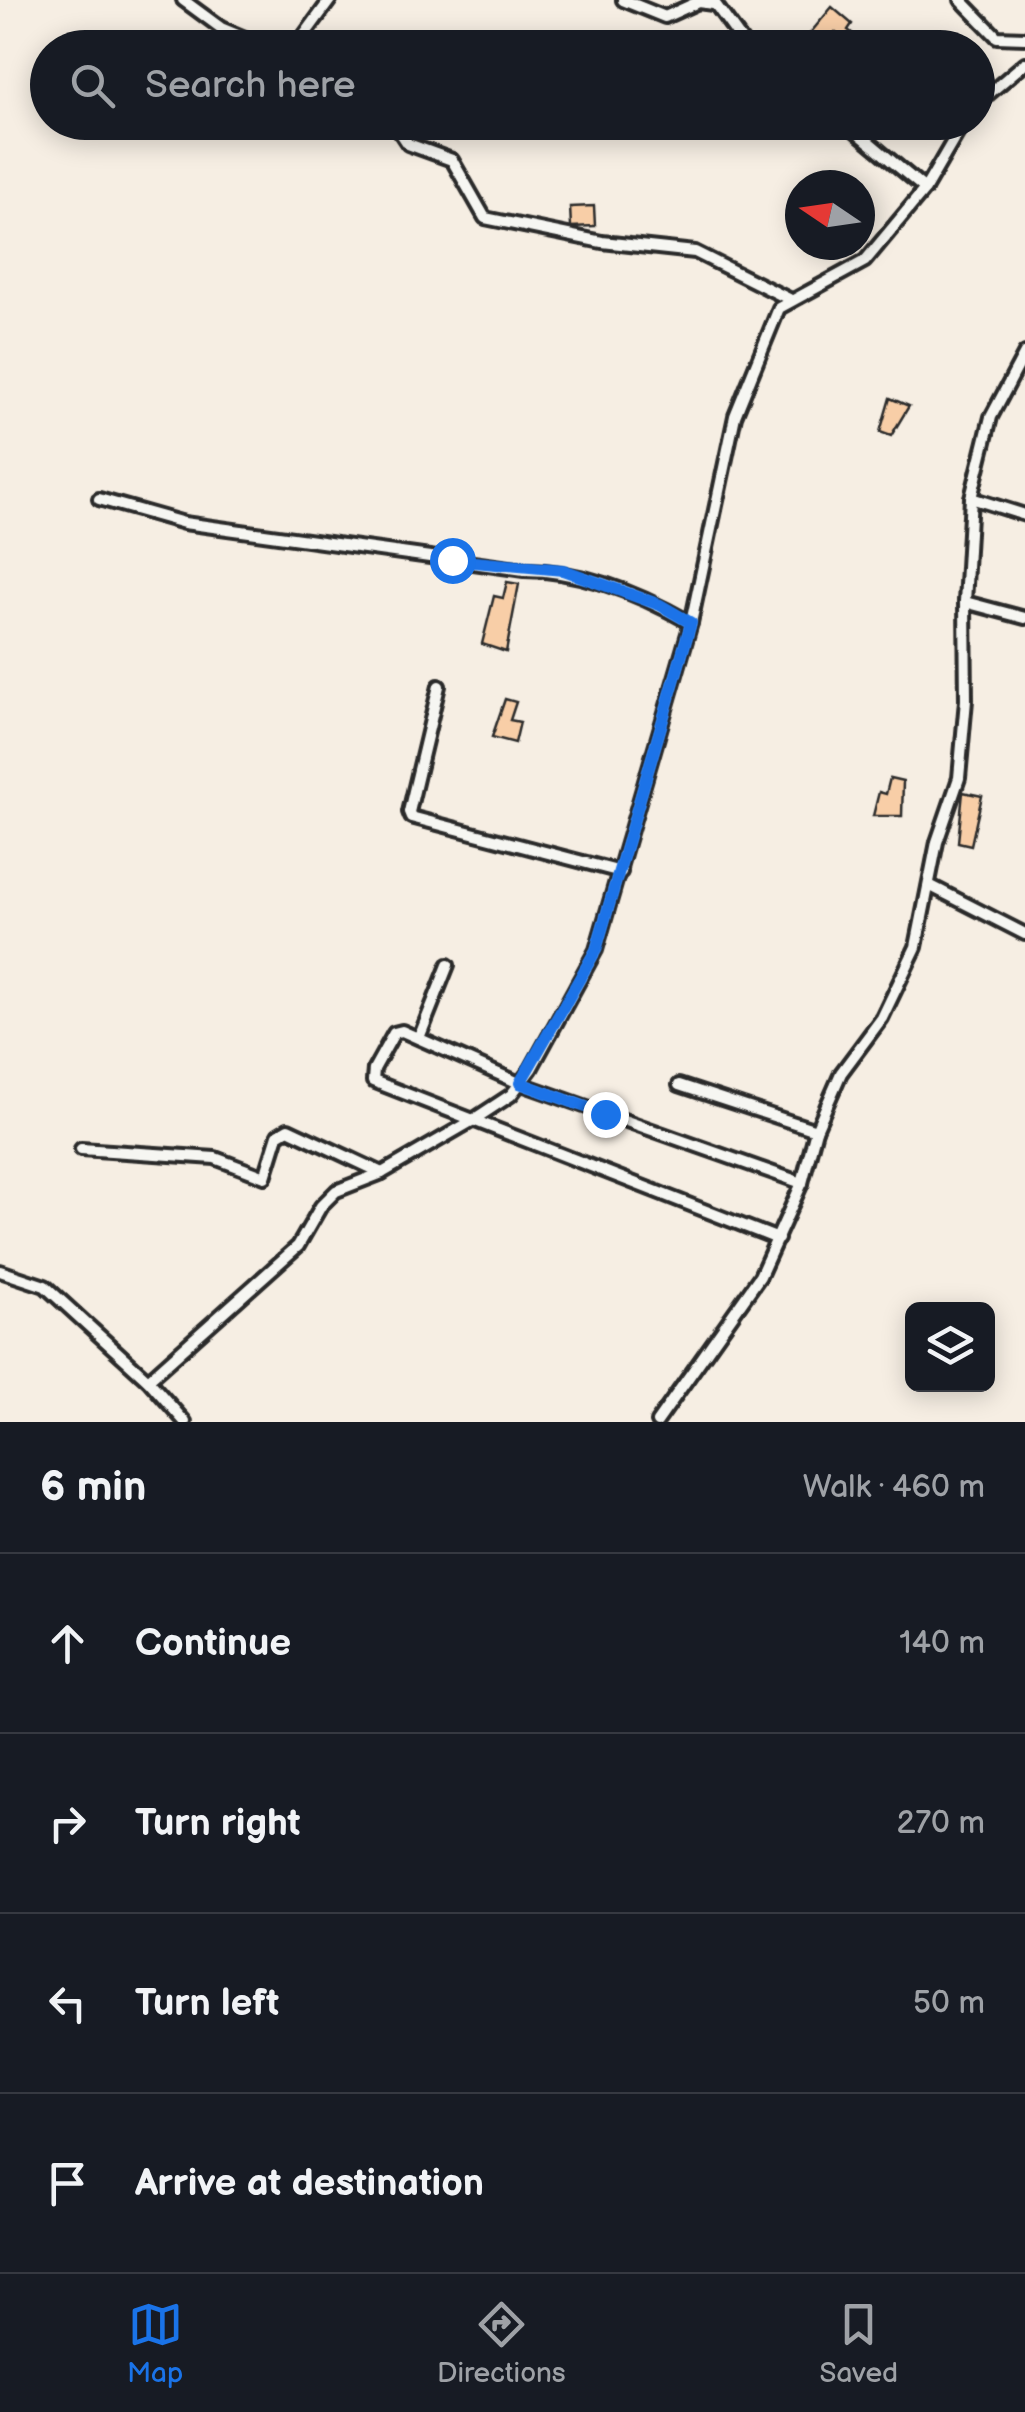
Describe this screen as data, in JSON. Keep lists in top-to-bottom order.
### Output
{
  "north": "left",
  "page": {
    "search": "Search here",
    "heading": ["6 min", "Walk · 460 m"],
    "list": [
      ["Continue", "140 m"],
      ["Turn right", "270 m"],
      ["Turn left", "50 m"],
      "Arrive at destination"
    ],
    "nav": ["Map", "Directions", "Saved"]
  }
}
